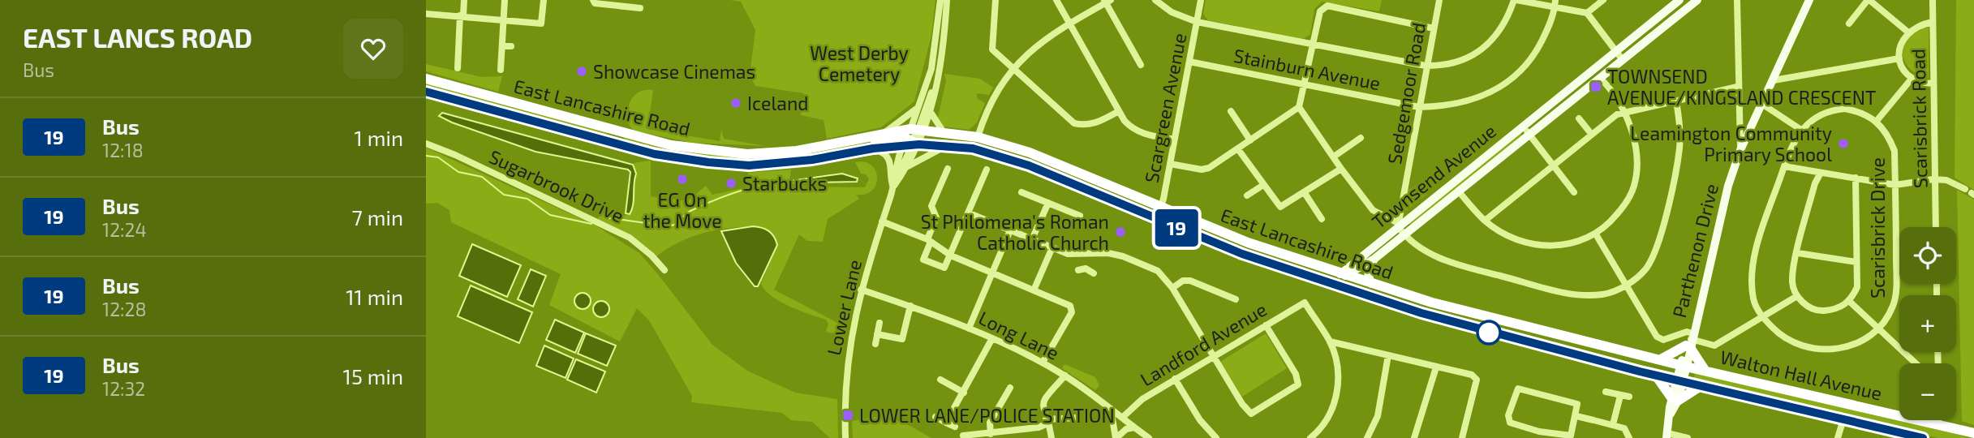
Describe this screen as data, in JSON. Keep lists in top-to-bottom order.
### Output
{
  "streets": {
    "highway": ["East Lancashire Road", "Walton Hall Avenue"],
    "main road": ["Townsend Avenue", "Parthenon Drive"],
    "street": [
      "Stainburn Avenue",
      "Sedgemoor Road",
      "Scargreen Avenue",
      "Scarisbrick Road",
      "Sugarbrook Drive",
      "Scarisbrick Drive",
      "Lower Lane",
      "Long Lane",
      "Landford Avenue"
    ]
  },
  "crossings": [
    ["Stainburn Avenue", "Sedgemoor Road"],
    ["Stainburn Avenue", "Scargreen Avenue"],
    ["Sedgemoor Road", "Townsend Avenue"],
    ["East Lancashire Road", "Scargreen Avenue"],
    ["East Lancashire Road", "Townsend Avenue"],
    ["East Lancashire Road", "Parthenon Drive"],
    ["East Lancashire Road", "Lower Lane"],
    ["East Lancashire Road", "Walton Hall Avenue"],
    ["Parthenon Drive", "Walton Hall Avenue"],
    ["Lower Lane", "Long Lane"],
    ["Long Lane", "Landford Avenue"]
  ],
  "parks": ["West Derby Cemetery"],
  "places": {
    "other": [
      "Showcase Cinemas",
      "Iceland",
      "Leamington Community Primary School",
      "EG On the Move",
      "Starbucks",
      "St Philomena's Roman Catholic Church"
    ],
    "transit": ["TOWNSEND AVENUE/KINGSLAND CRESCENT", "LOWER LANE/POLICE STATION"]
  },
  "lines": ["bus line 19"],
  "page": {
    "heading": ["EAST LANCS ROAD", "Bus"],
    "on_map": "19",
    "list": [
      {
        "mark": "19",
        "name": "Bus",
        "note": "12:18",
        "value": "1 min"
      },
      {
        "mark": "19",
        "name": "Bus",
        "note": "12:24",
        "value": "7 min"
      },
      {
        "mark": "19",
        "name": "Bus",
        "note": "12:28",
        "value": "11 min"
      },
      {
        "mark": "19",
        "name": "Bus",
        "note": "12:32",
        "value": "15 min"
      }
    ],
    "map_buttons": ["+", "−"]
  }
}
